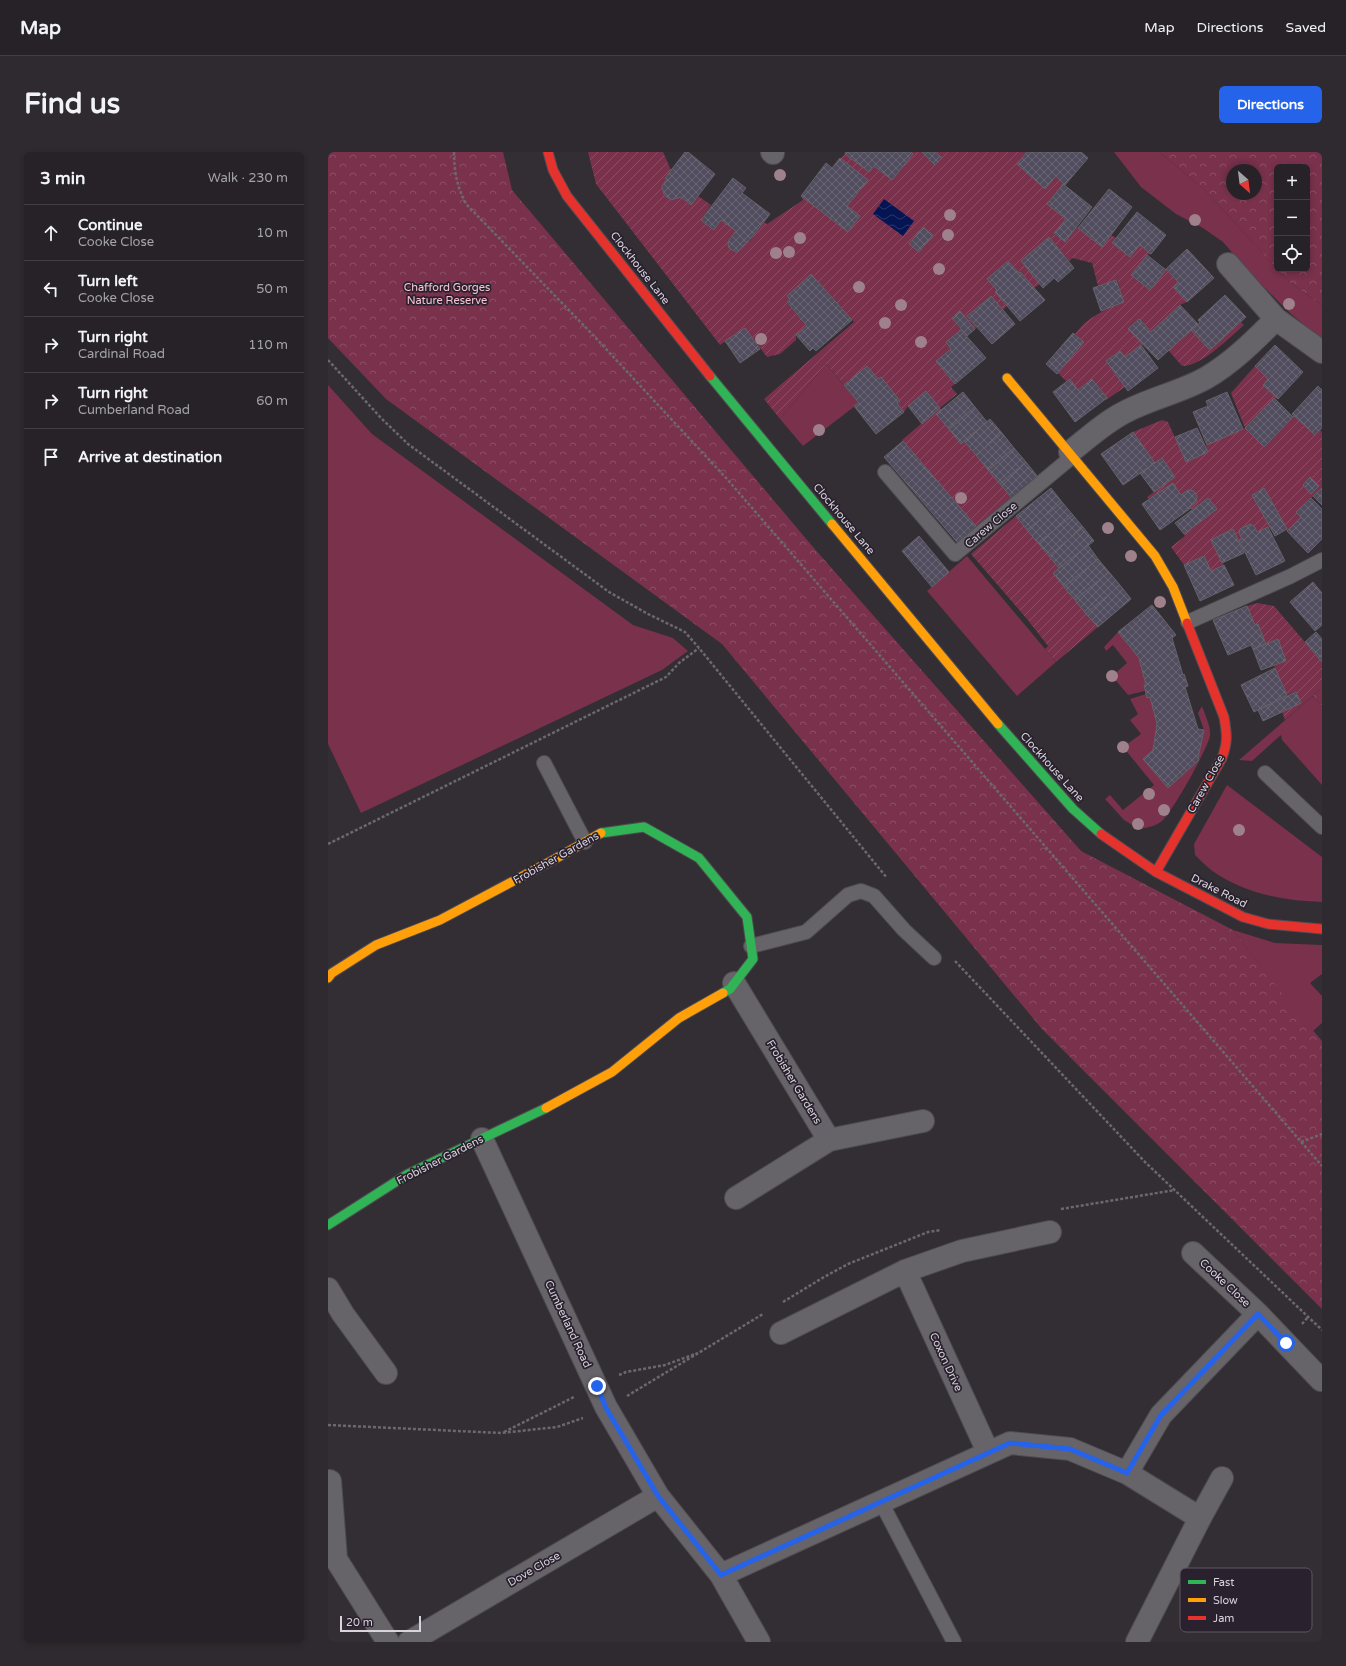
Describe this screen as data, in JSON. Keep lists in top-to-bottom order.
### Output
{
  "streets": {
    "street": [
      "Clockhouse Lane",
      "Carew Close",
      "Frobisher Gardens",
      "Drake Road",
      "Cooke Close",
      "Cumberland Road",
      "Coxon Drive",
      "Dove Close"
    ]
  },
  "crossings": [
    ["Clockhouse Lane", "Carew Close"],
    ["Clockhouse Lane", "Drake Road"],
    ["Carew Close", "Drake Road"],
    ["Frobisher Gardens", "Cumberland Road"],
    ["Cumberland Road", "Dove Close"]
  ],
  "parks": ["Chafford Gorges Nature Reserve"],
  "legend": ["Fast", "Slow", "Jam"],
  "scale_bar": "20 m",
  "north": "bottom right",
  "page": {
    "header": "Map",
    "nav": ["Map", "Directions", "Saved"],
    "buttons": "Directions",
    "title": "Find us",
    "heading": ["3 min", "Walk · 230 m"],
    "map_buttons": ["+", "−"],
    "list": [
      ["Continue", "Cooke Close", "10 m"],
      ["Turn left", "Cooke Close", "50 m"],
      ["Turn right", "Cardinal Road", "110 m"],
      ["Turn right", "Cumberland Road", "60 m"],
      "Arrive at destination"
    ],
    "scale": "20 m"
  }
}
